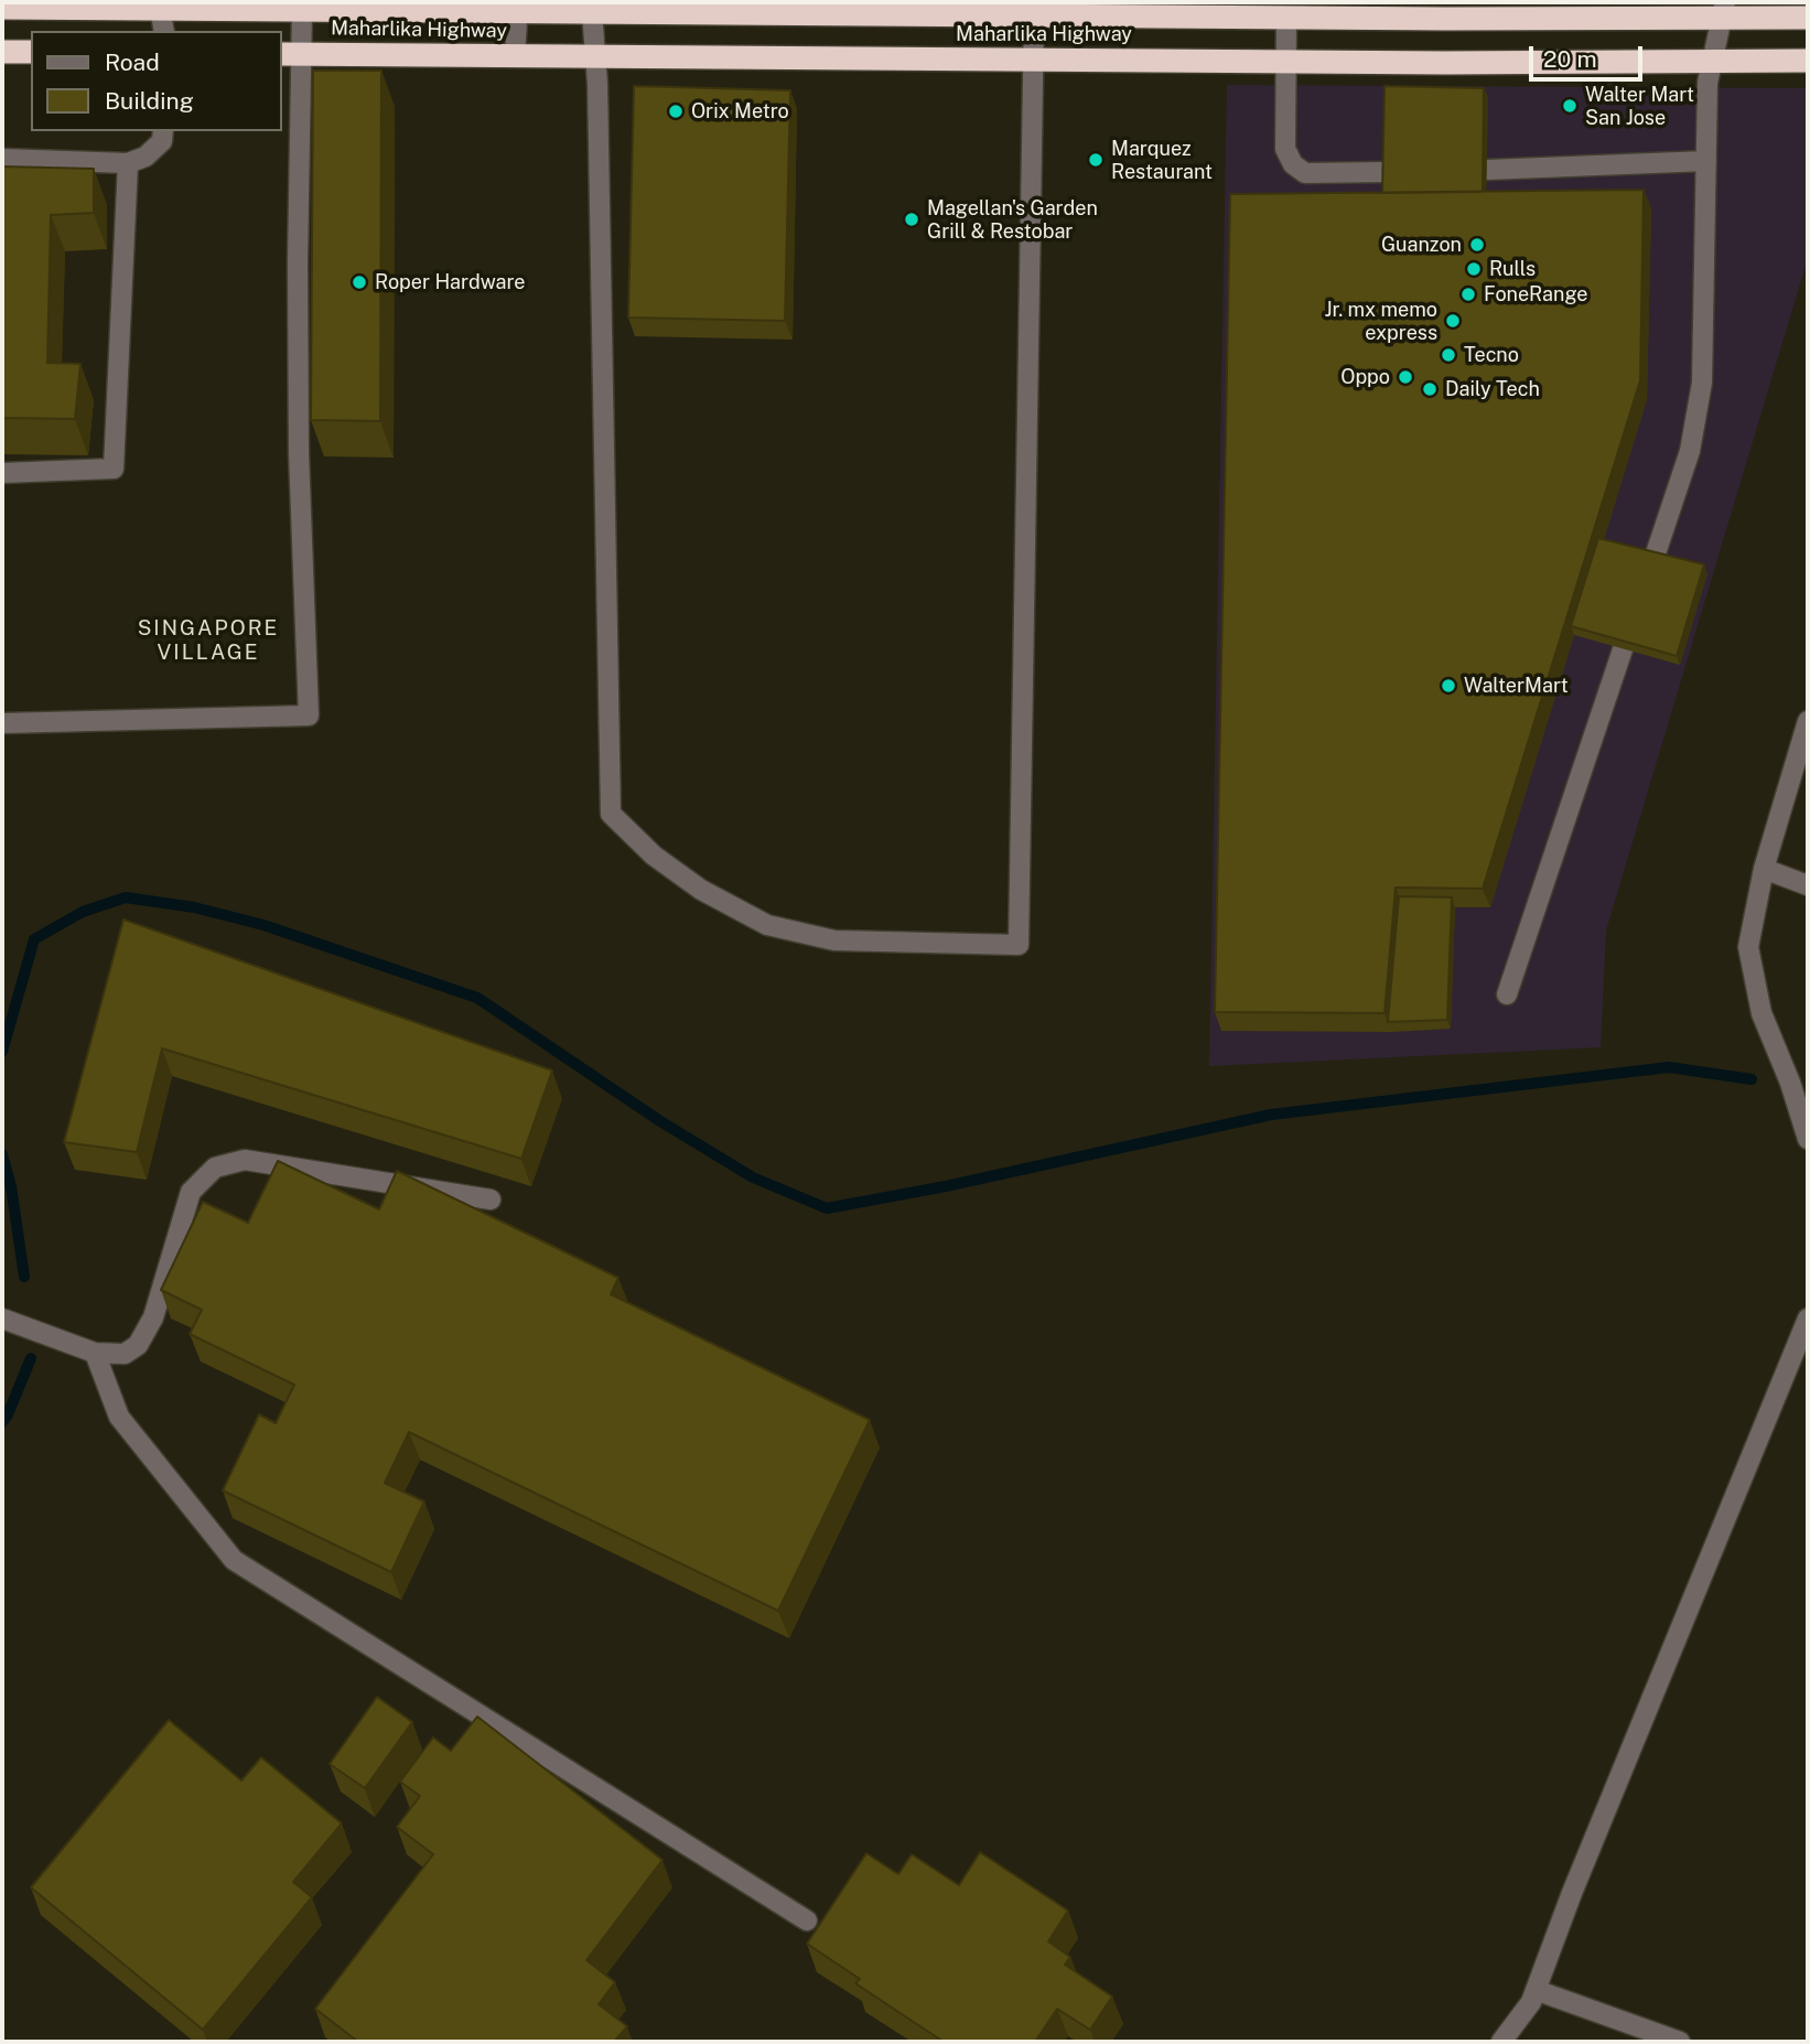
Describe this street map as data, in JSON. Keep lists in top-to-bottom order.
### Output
{
  "streets": {
    "highway": ["Maharlika Highway"]
  },
  "districts": ["SINGAPORE VILLAGE"],
  "places": [
    "Walter Mart San Jose",
    "Orix Metro",
    "Marquez Restaurant",
    "Magellan's Garden Grill & Restobar",
    "Guanzon",
    "Rulls",
    "Roper Hardware",
    "FoneRange",
    "Jr. mx memo express",
    "Tecno",
    "Oppo",
    "Daily Tech",
    "WalterMart"
  ],
  "legend": ["Road", "Building"],
  "scale_bar": "20 m"
}
